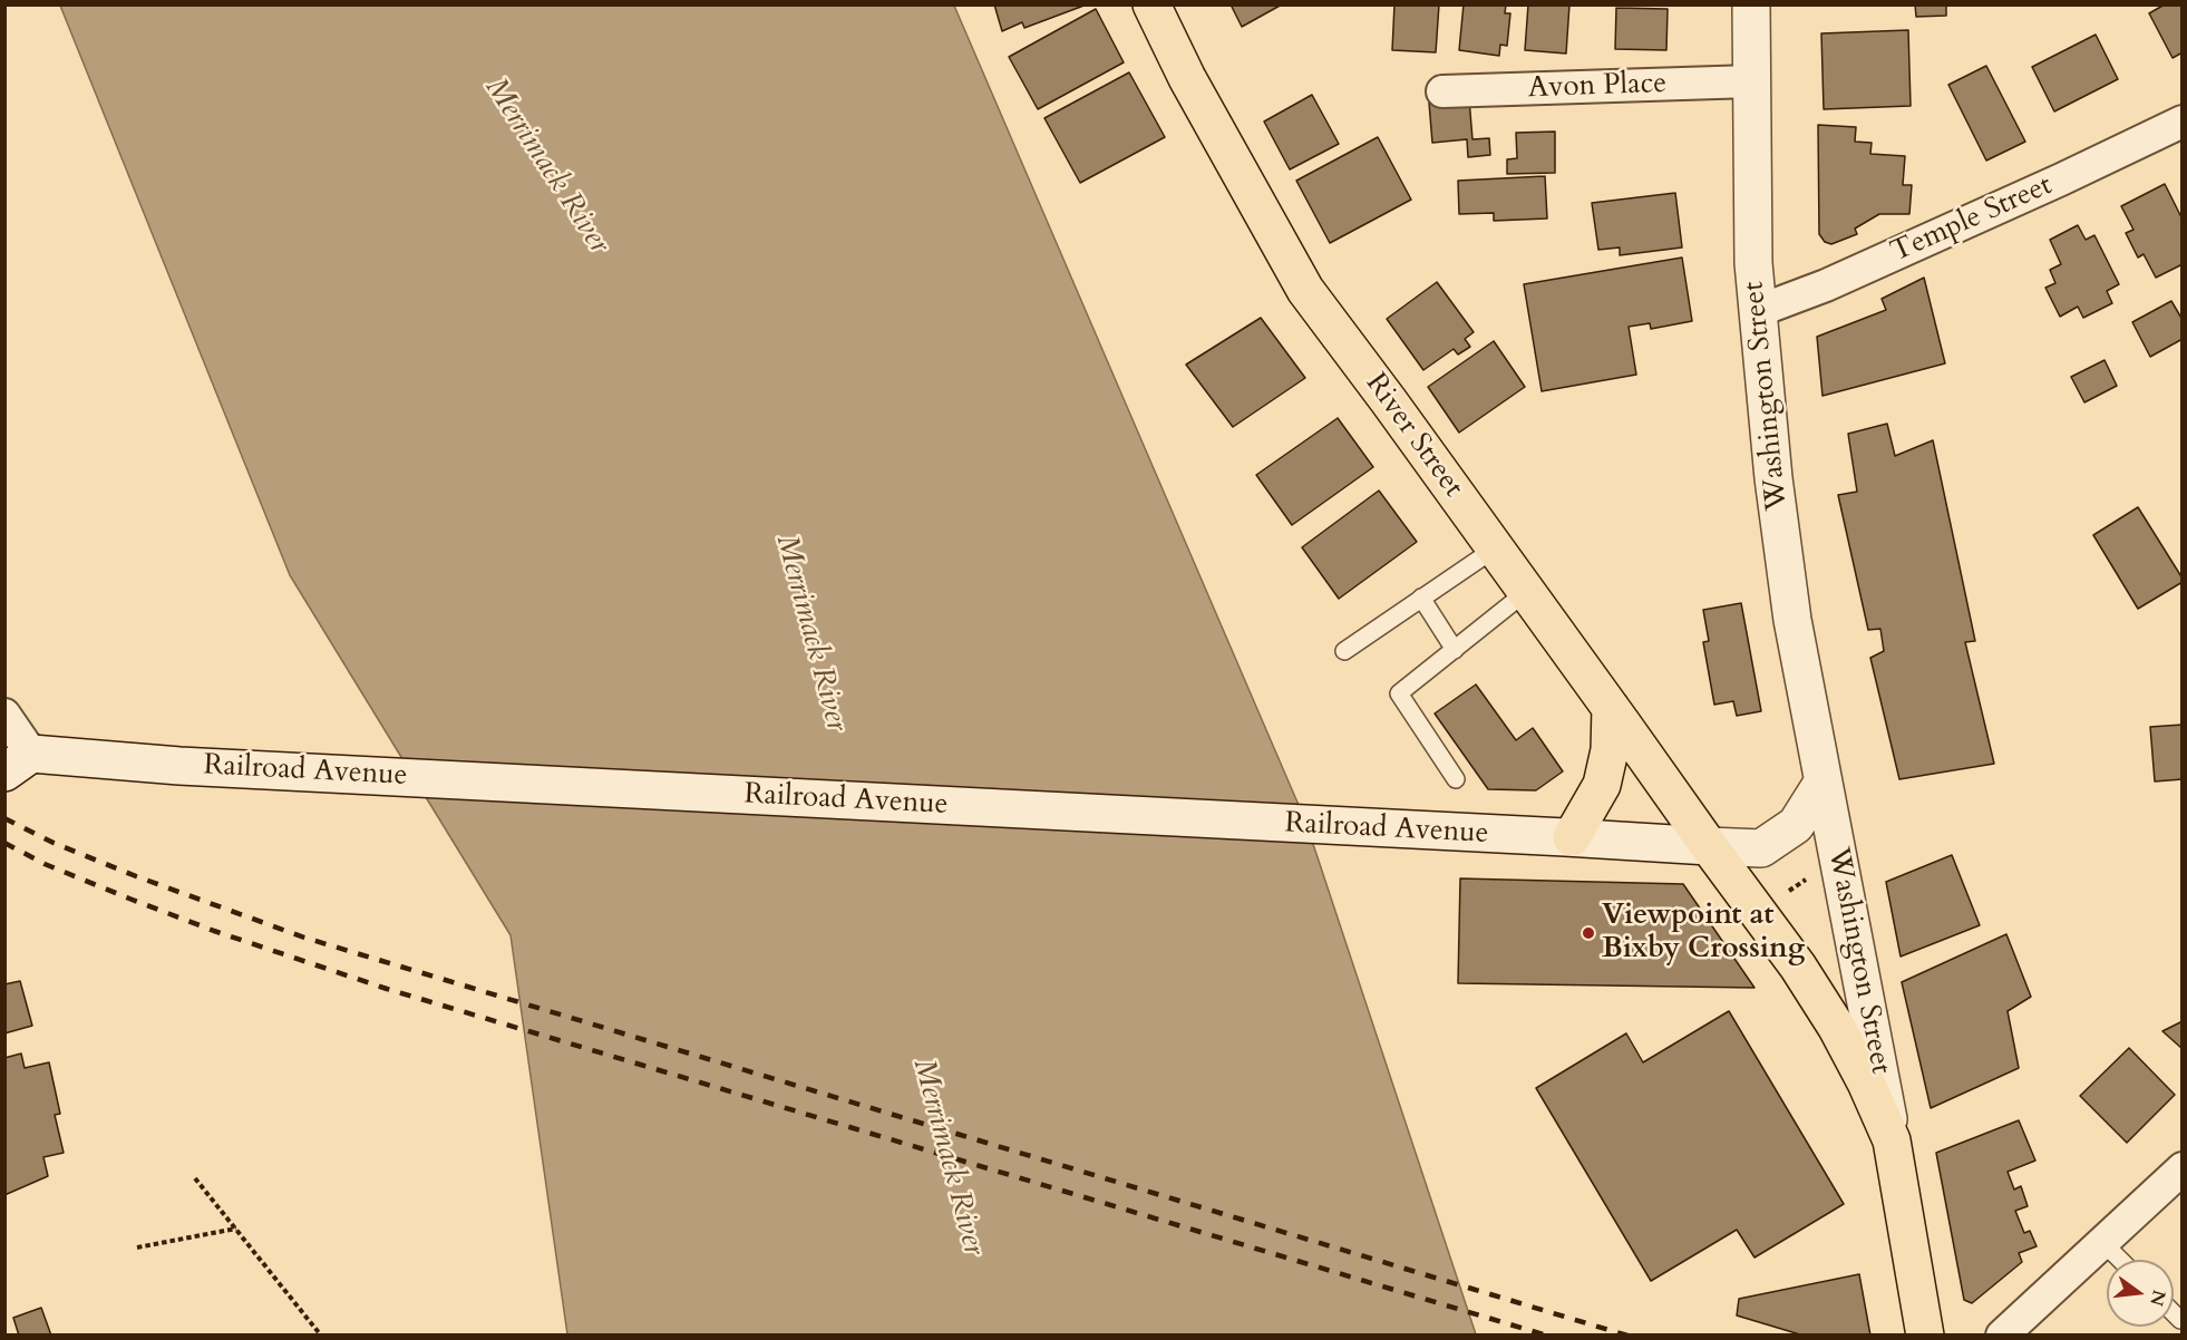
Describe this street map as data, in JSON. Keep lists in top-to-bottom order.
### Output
{
  "streets": {
    "main road": ["Washington Street", "River Street", "Railroad Avenue"],
    "street": ["Avon Place", "Temple Street"]
  },
  "crossings": [
    ["Avon Place", "Washington Street"],
    ["Temple Street", "Washington Street"],
    ["Washington Street", "River Street"],
    ["Washington Street", "Railroad Avenue"],
    ["River Street", "Railroad Avenue"]
  ],
  "water": ["Merrimack River"],
  "places": ["Viewpoint at Bixby Crossing"],
  "north": "right"
}
